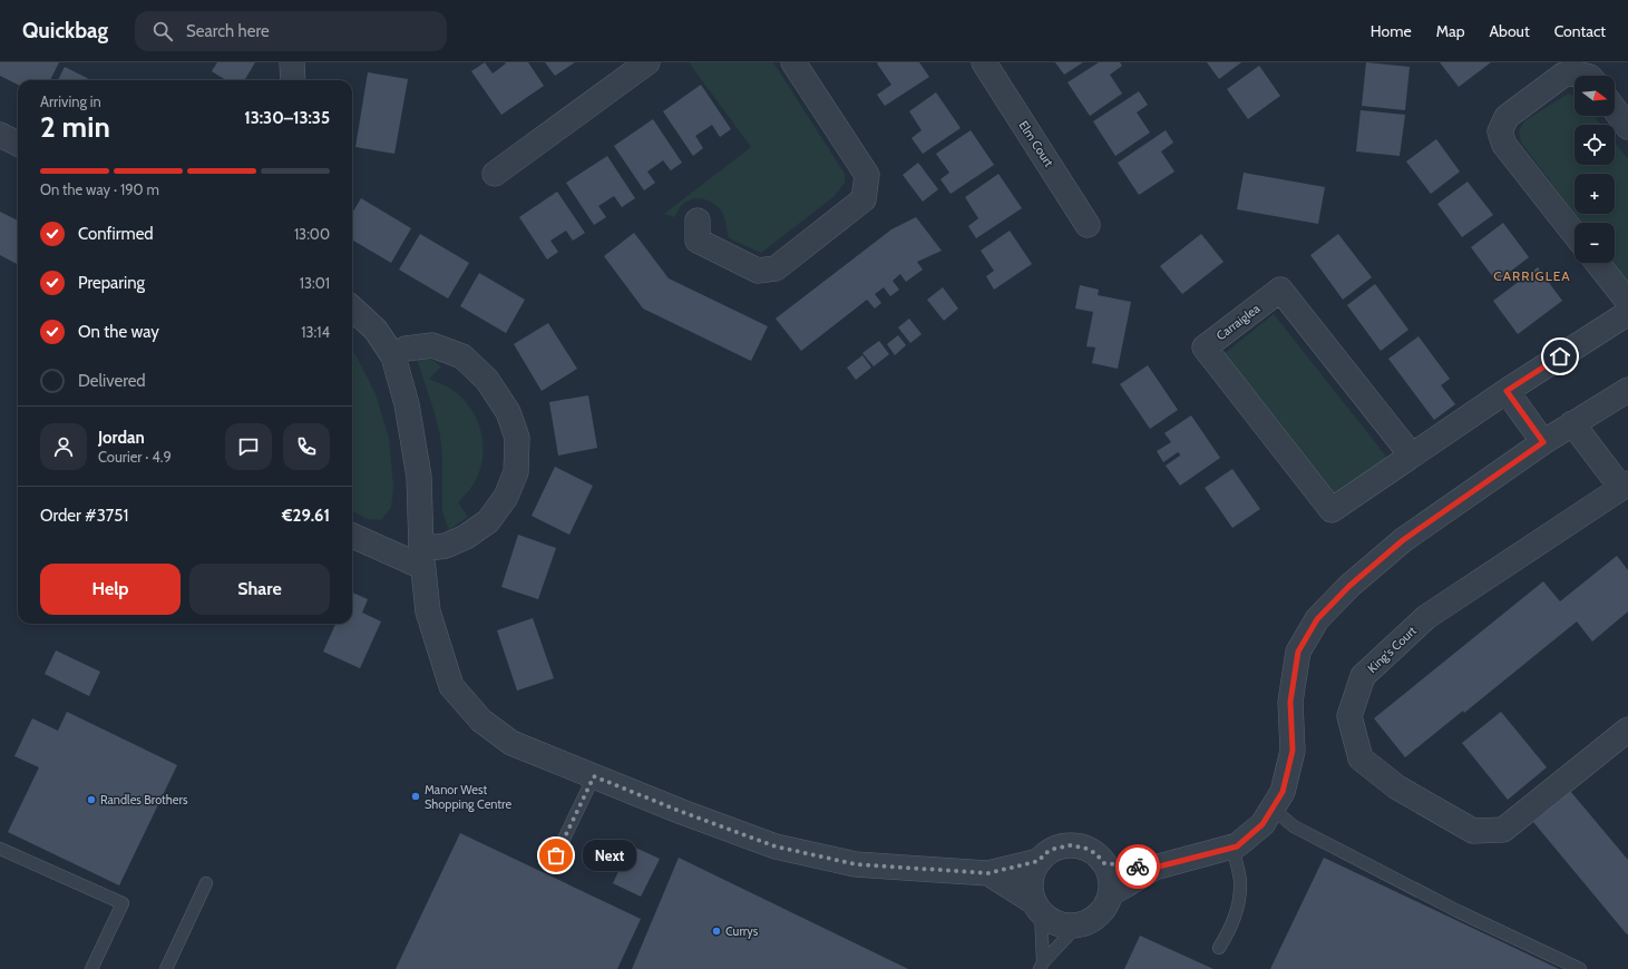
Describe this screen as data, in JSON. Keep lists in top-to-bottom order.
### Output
{
  "streets": {
    "street": ["Elm Court", "Carraiglea", "King's Court"]
  },
  "districts": ["CARRIGLEA"],
  "places": [
    "Manor West Shopping Centre",
    "Randles Brothers",
    "Next",
    "Currys"
  ],
  "north": "right",
  "page": {
    "header": "Quickbag",
    "search": "Search here",
    "nav": [
      "Home",
      "Map",
      "About",
      "Contact"
    ],
    "map_buttons": ["+", "−"],
    "heading": ["2 min", "Arriving in", "13:30–13:35"],
    "panel": [
      "Jordan",
      "Courier · 4.9",
      "Order #3751",
      "€29.61"
    ],
    "bar": "On the way · 190 m",
    "list": [
      ["Confirmed", "13:00"],
      ["Preparing", "13:01"],
      ["On the way", "13:14"],
      "Delivered"
    ],
    "buttons": ["Help", "Share"],
    "bubble": "Next"
  }
}
